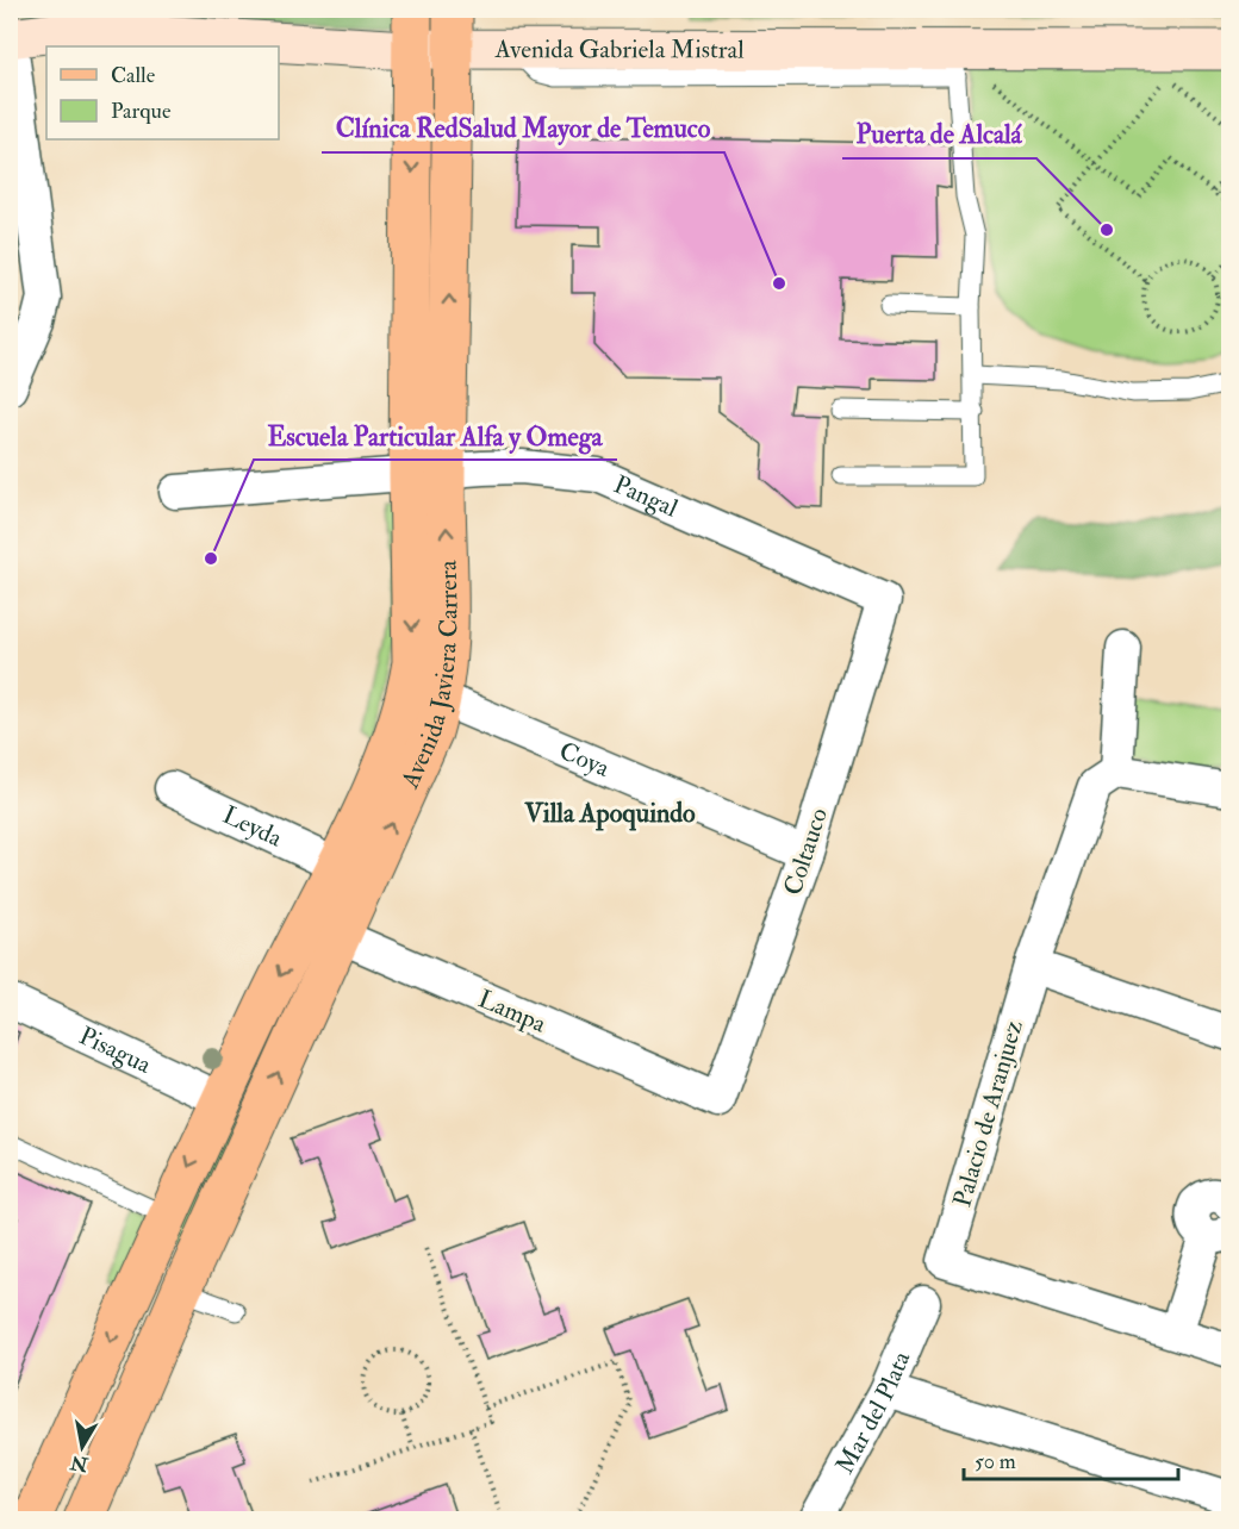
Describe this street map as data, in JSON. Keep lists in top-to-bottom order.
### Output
{
  "streets": {
    "main road": ["Avenida Javiera Carrera"],
    "street": [
      "Avenida Gabriela Mistral",
      "Pangal",
      "Coya",
      "Leyda",
      "Coltauco",
      "Lampa",
      "Pisagua",
      "Palacio de Aranjuez",
      "Mar del Plata"
    ]
  },
  "crossings": [
    ["Avenida Gabriela Mistral", "Avenida Javiera Carrera"],
    ["Pangal", "Avenida Javiera Carrera"],
    ["Pangal", "Coltauco"],
    ["Avenida Javiera Carrera", "Coya"],
    ["Avenida Javiera Carrera", "Leyda"],
    ["Avenida Javiera Carrera", "Lampa"],
    ["Avenida Javiera Carrera", "Pisagua"],
    ["Coya", "Coltauco"],
    ["Coltauco", "Lampa"]
  ],
  "districts": ["Villa Apoquindo"],
  "places": ["Puerta de Alcalá", "Clínica RedSalud Mayor de Temuco", "Escuela Particular Alfa y Omega"],
  "legend": ["Calle", "Parque"],
  "scale_bar": "50 m",
  "north": "bottom"
}
